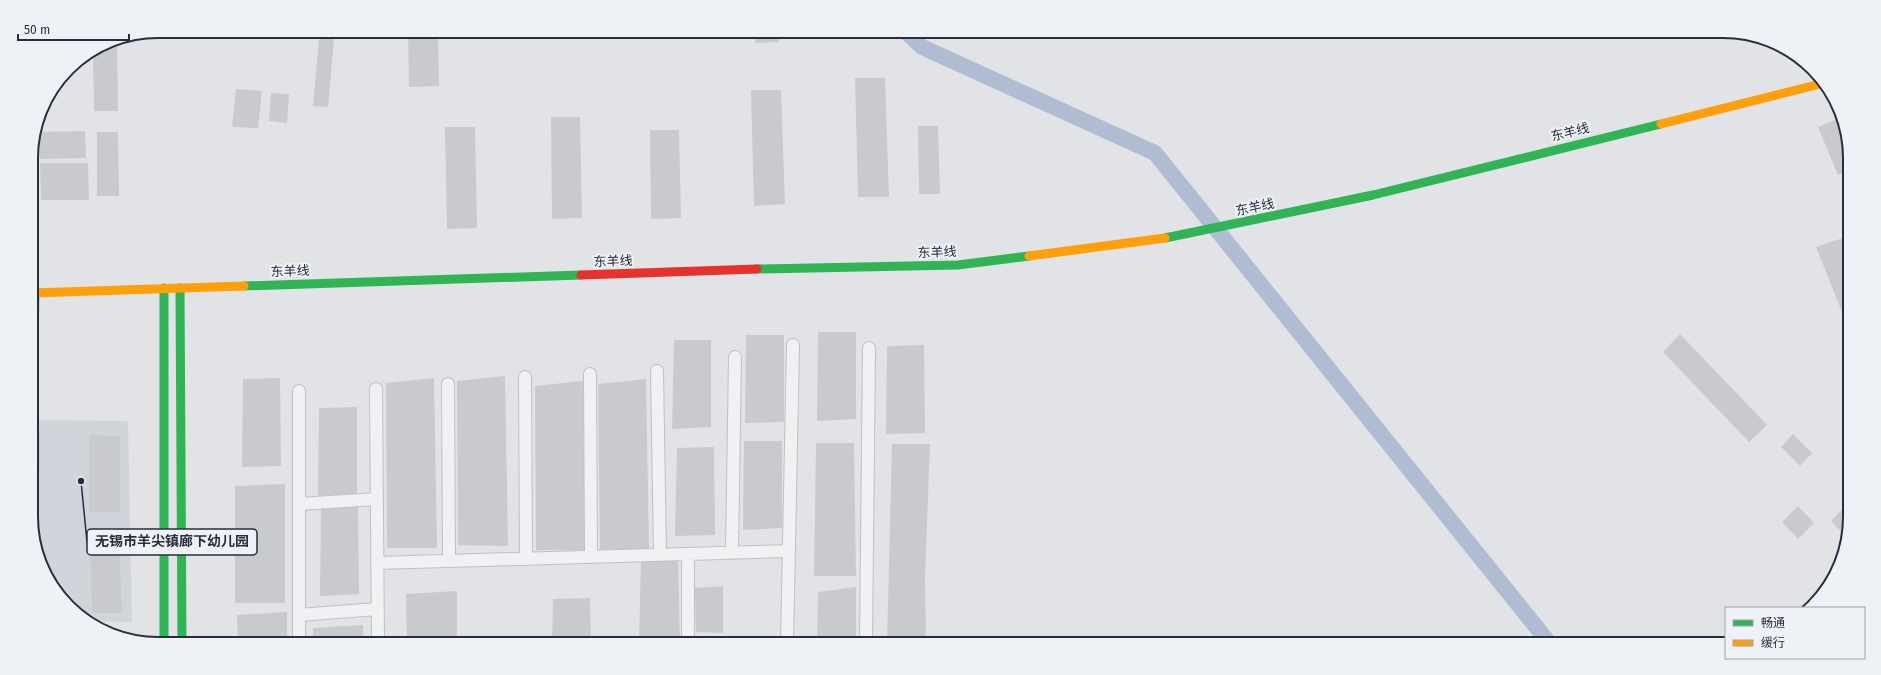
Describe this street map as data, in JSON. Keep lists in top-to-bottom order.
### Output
{
  "streets": {
    "main road": ["东羊线"]
  },
  "places": ["无锡市羊尖镇廊下幼儿园"],
  "legend": ["畅通", "缓行"],
  "scale_bar": "50 m"
}
